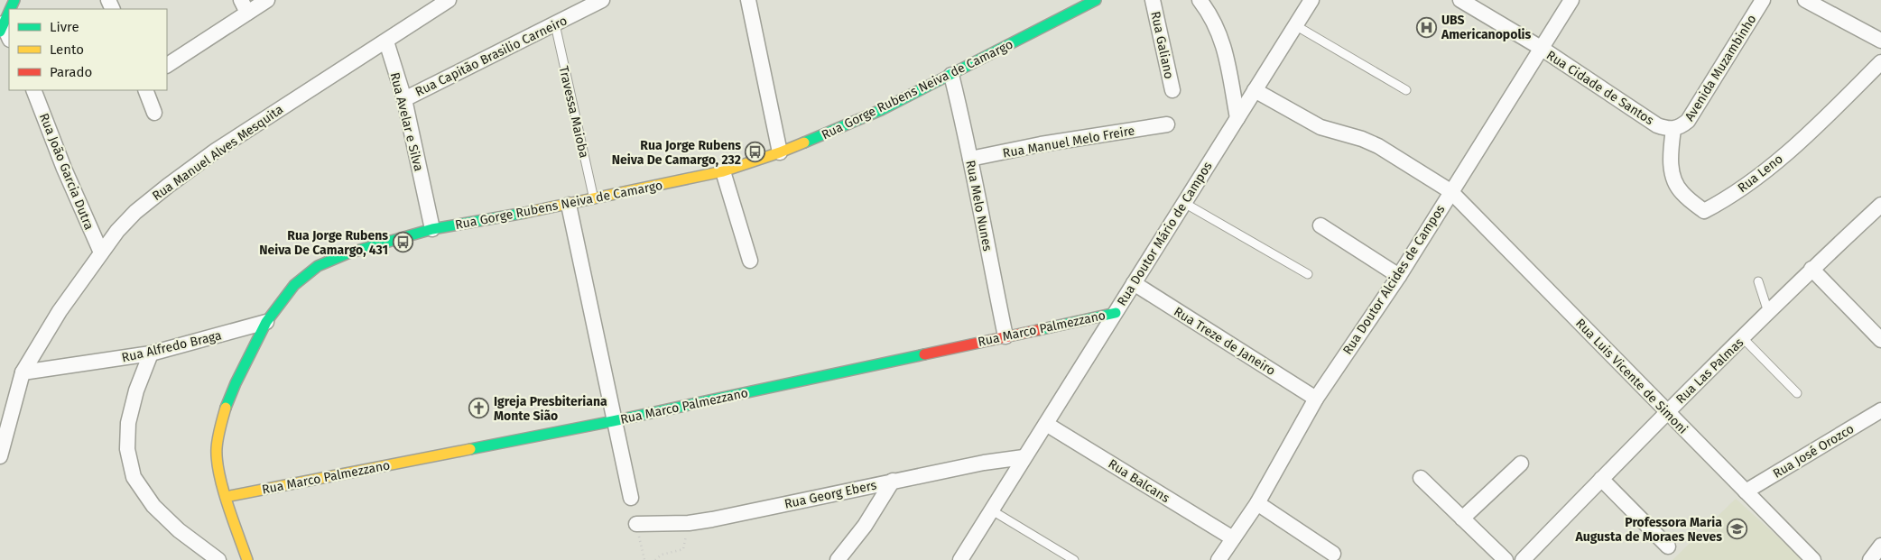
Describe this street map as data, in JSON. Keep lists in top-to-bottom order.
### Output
{
  "streets": {
    "street": [
      "Rua Galiano",
      "Rua Capitão Brasilio Carneiro",
      "Avenida Muzambinho",
      "Rua Cidade de Santos",
      "Rua Gorge Rubens Neiva de Camargo",
      "Rua Avelar e Silva",
      "Rua Manuel Melo Freire",
      "Rua Manuel Alves Mesquita",
      "Rua João Garcia Dutra",
      "Rua Leno",
      "Rua Melo Nunes",
      "Rua Doutor Mário de Campos",
      "Rua Doutor Alcides de Campos",
      "Rua Marco Palmezzano",
      "Rua Treze de Janeiro",
      "Rua Alfredo Braga",
      "Rua Las Palmas",
      "Rua Luis Vicente de Simoni",
      "Rua José Orozco",
      "Rua Balcans",
      "Rua Georg Ebers"
    ],
    "lane": ["Travessa Maioba"]
  },
  "crossings": [
    ["Rua Capitão Brasilio Carneiro", "Travessa Maioba"],
    ["Rua Capitão Brasilio Carneiro", "Rua Avelar e Silva"],
    ["Avenida Muzambinho", "Rua Cidade de Santos"],
    ["Avenida Muzambinho", "Rua Leno"],
    ["Rua Cidade de Santos", "Rua Leno"],
    ["Rua Cidade de Santos", "Rua Doutor Alcides de Campos"],
    ["Rua Gorge Rubens Neiva de Camargo", "Travessa Maioba"],
    ["Rua Gorge Rubens Neiva de Camargo", "Rua Avelar e Silva"],
    ["Rua Gorge Rubens Neiva de Camargo", "Rua Melo Nunes"],
    ["Rua Gorge Rubens Neiva de Camargo", "Rua Marco Palmezzano"],
    ["Rua Gorge Rubens Neiva de Camargo", "Rua Alfredo Braga"],
    ["Rua Avelar e Silva", "Rua Manuel Alves Mesquita"],
    ["Rua Manuel Melo Freire", "Rua Melo Nunes"],
    ["Rua Manuel Alves Mesquita", "Rua João Garcia Dutra"],
    ["Rua Manuel Alves Mesquita", "Rua Alfredo Braga"],
    ["Rua Melo Nunes", "Rua Marco Palmezzano"],
    ["Rua Doutor Mário de Campos", "Rua Marco Palmezzano"],
    ["Rua Doutor Mário de Campos", "Rua Treze de Janeiro"],
    ["Rua Doutor Mário de Campos", "Rua Luis Vicente de Simoni"],
    ["Rua Doutor Mário de Campos", "Rua Balcans"],
    ["Rua Doutor Mário de Campos", "Rua Georg Ebers"],
    ["Rua Doutor Alcides de Campos", "Rua Treze de Janeiro"],
    ["Rua Doutor Alcides de Campos", "Rua Luis Vicente de Simoni"],
    ["Rua Doutor Alcides de Campos", "Rua Balcans"],
    ["Rua Las Palmas", "Rua Luis Vicente de Simoni"],
    ["Rua Luis Vicente de Simoni", "Rua José Orozco"]
  ],
  "places": {
    "hospital": ["UBS Americanopolis"],
    "bus stop": ["Rua Jorge Rubens Neiva De Camargo, 232", "Rua Jorge Rubens Neiva De Camargo, 431"],
    "church": ["Igreja Presbiteriana Monte Sião"],
    "school or university": ["Professora Maria Augusta de Moraes Neves"]
  },
  "legend": ["Livre", "Lento", "Parado"]
}
